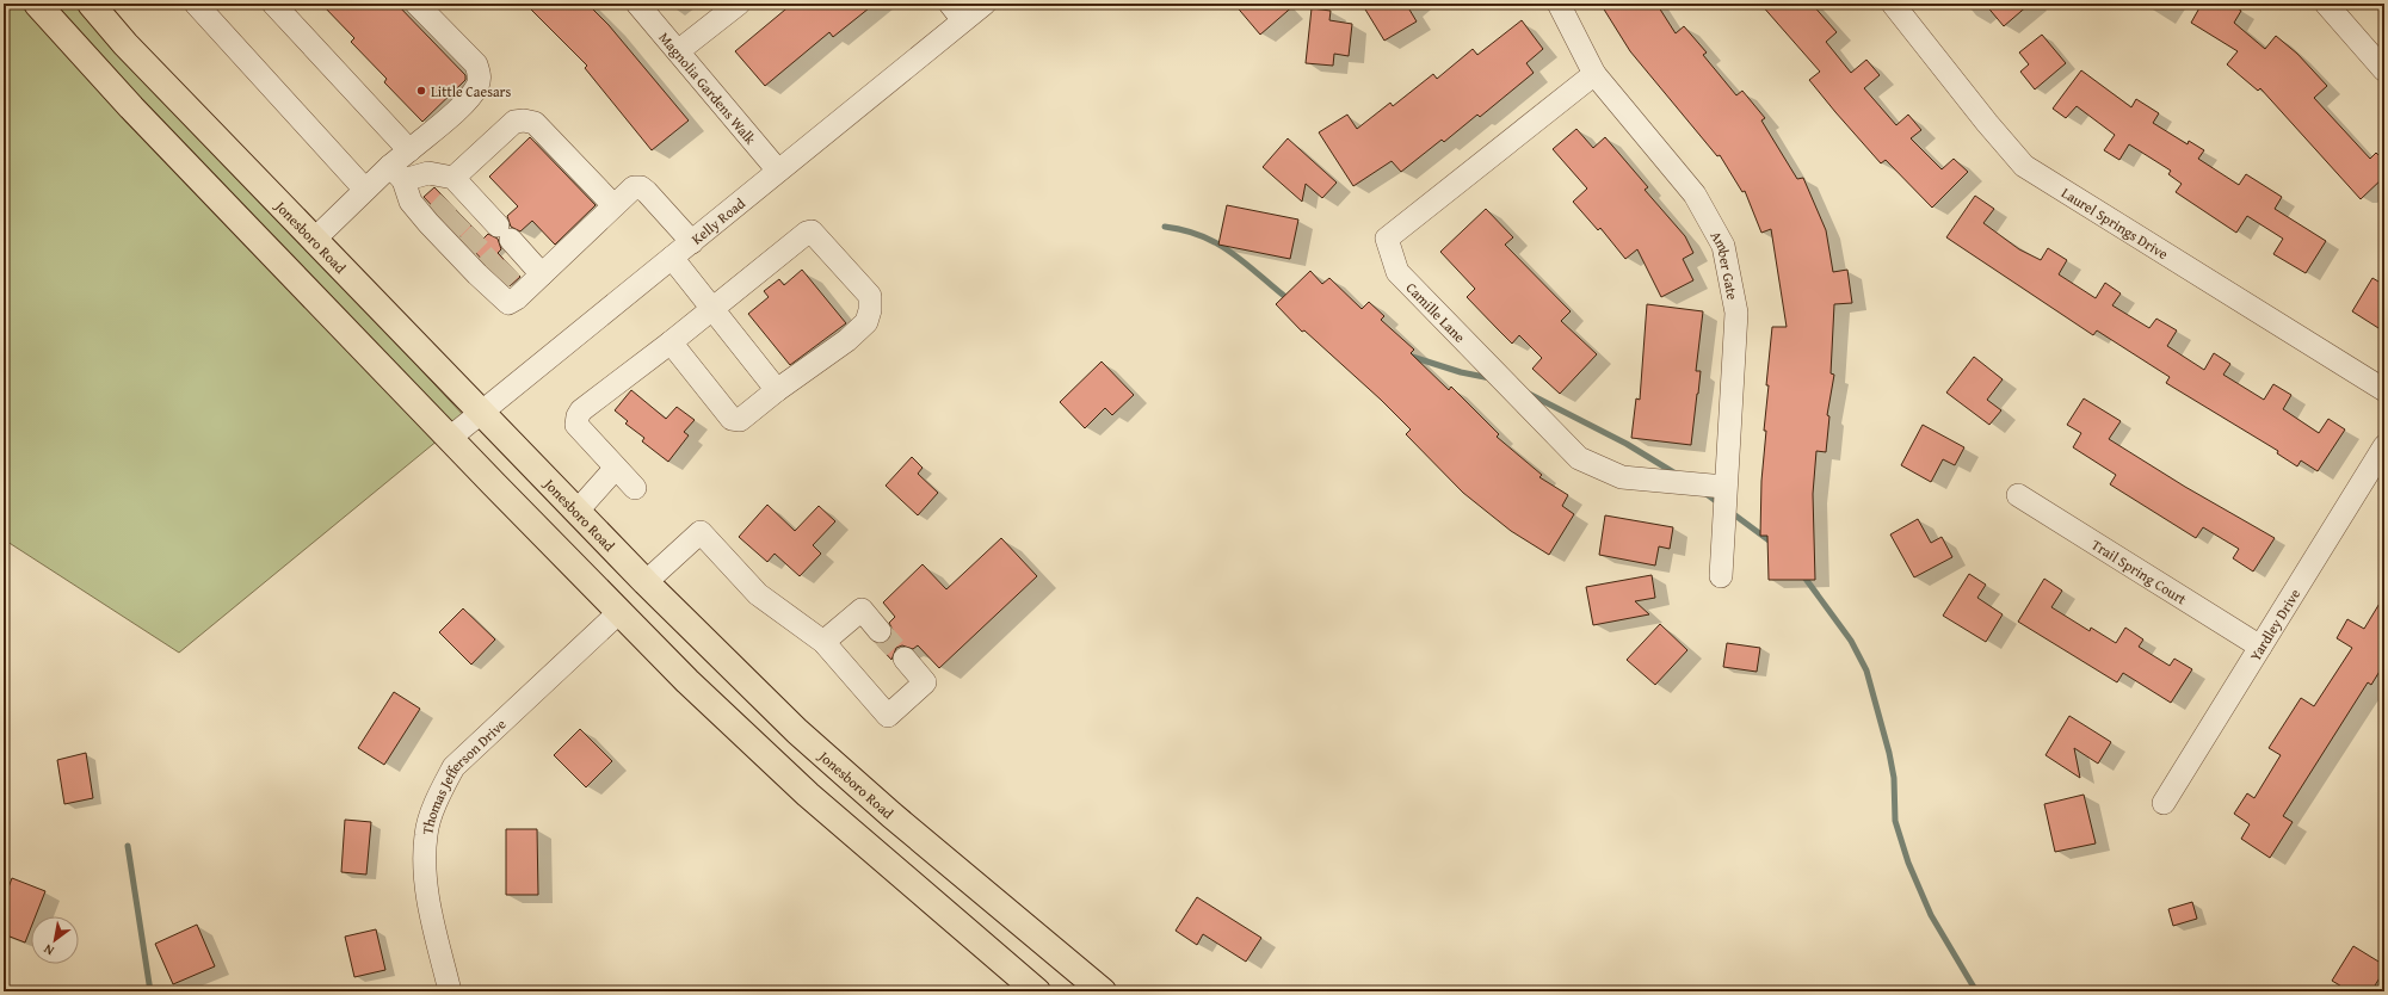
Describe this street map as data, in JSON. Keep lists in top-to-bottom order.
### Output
{
  "streets": {
    "main road": ["Jonesboro Road"],
    "street": [
      "Magnolia Gardens Walk",
      "Kelly Road",
      "Laurel Springs Drive",
      "Amber Gate",
      "Camille Lane",
      "Trail Spring Court",
      "Yardley Drive",
      "Thomas Jefferson Drive"
    ]
  },
  "crossings": [
    ["Magnolia Gardens Walk", "Kelly Road"],
    ["Kelly Road", "Jonesboro Road"],
    ["Amber Gate", "Camille Lane"],
    ["Trail Spring Court", "Yardley Drive"]
  ],
  "places": ["Little Caesars"],
  "north": "bottom left"
}
